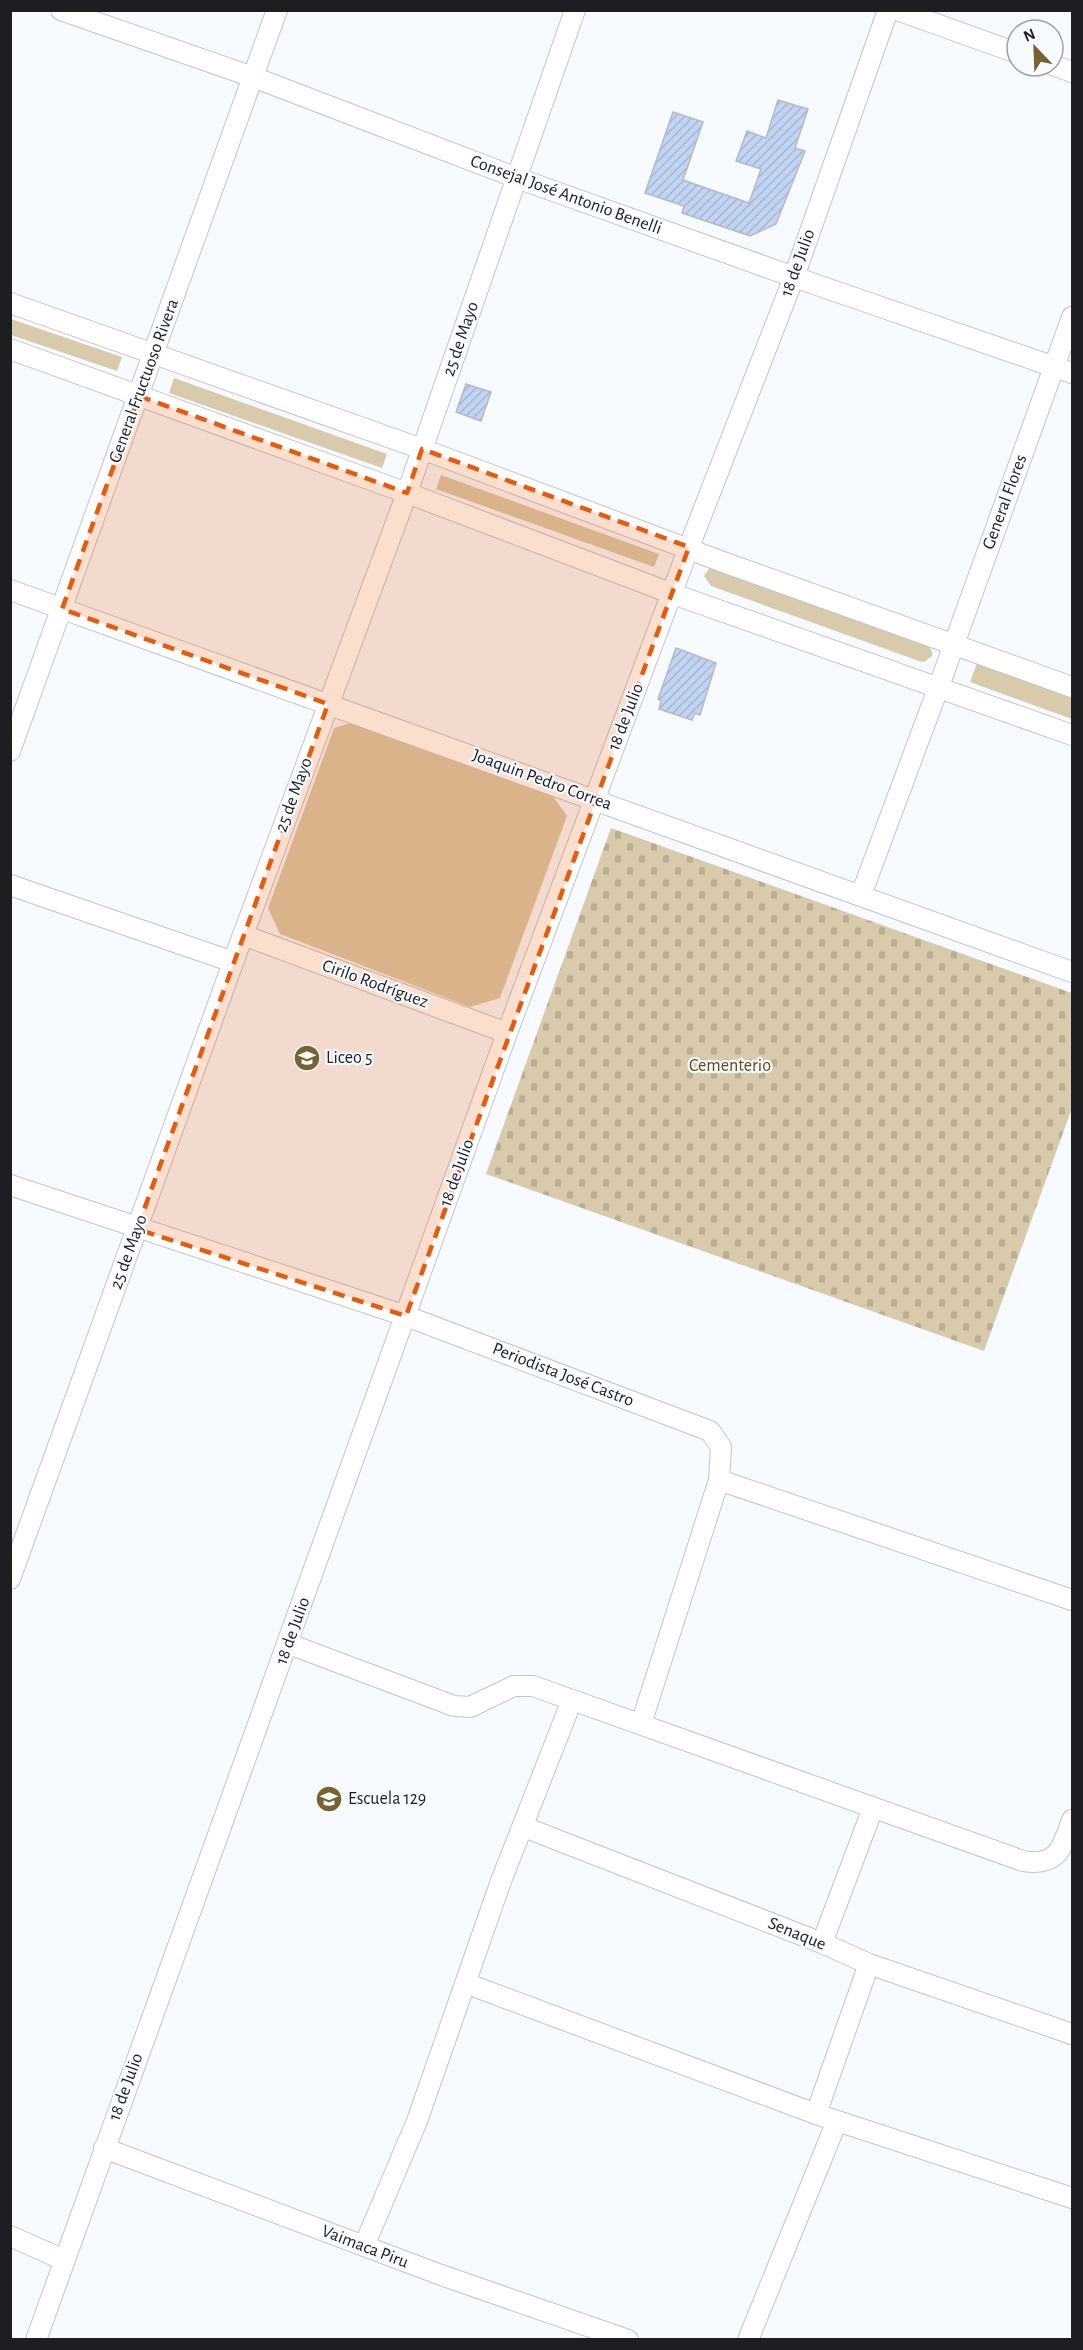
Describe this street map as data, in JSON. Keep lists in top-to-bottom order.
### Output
{
  "streets": {
    "street": [
      "Consejal José Antonio Benelli",
      "18 de Julio",
      "25 de Mayo",
      "General Fructuoso Rivera",
      "General Flores",
      "Joaquin Pedro Correa",
      "Cirilo Rodríguez",
      "Periodista José Castro",
      "Senaque",
      "Vaimaca Piru"
    ]
  },
  "crossings": [
    ["Consejal José Antonio Benelli", "18 de Julio"],
    ["Consejal José Antonio Benelli", "25 de Mayo"],
    ["Consejal José Antonio Benelli", "General Fructuoso Rivera"],
    ["Consejal José Antonio Benelli", "General Flores"],
    ["18 de Julio", "Joaquin Pedro Correa"],
    ["18 de Julio", "Cirilo Rodríguez"],
    ["18 de Julio", "Periodista José Castro"],
    ["18 de Julio", "Vaimaca Piru"],
    ["25 de Mayo", "Joaquin Pedro Correa"],
    ["25 de Mayo", "Cirilo Rodríguez"],
    ["25 de Mayo", "Periodista José Castro"],
    ["General Fructuoso Rivera", "Joaquin Pedro Correa"],
    ["General Flores", "Joaquin Pedro Correa"]
  ],
  "parks": ["Cementerio"],
  "places": {
    "school or university": ["Liceo 5", "Escuela 129"]
  },
  "north": "top left"
}
